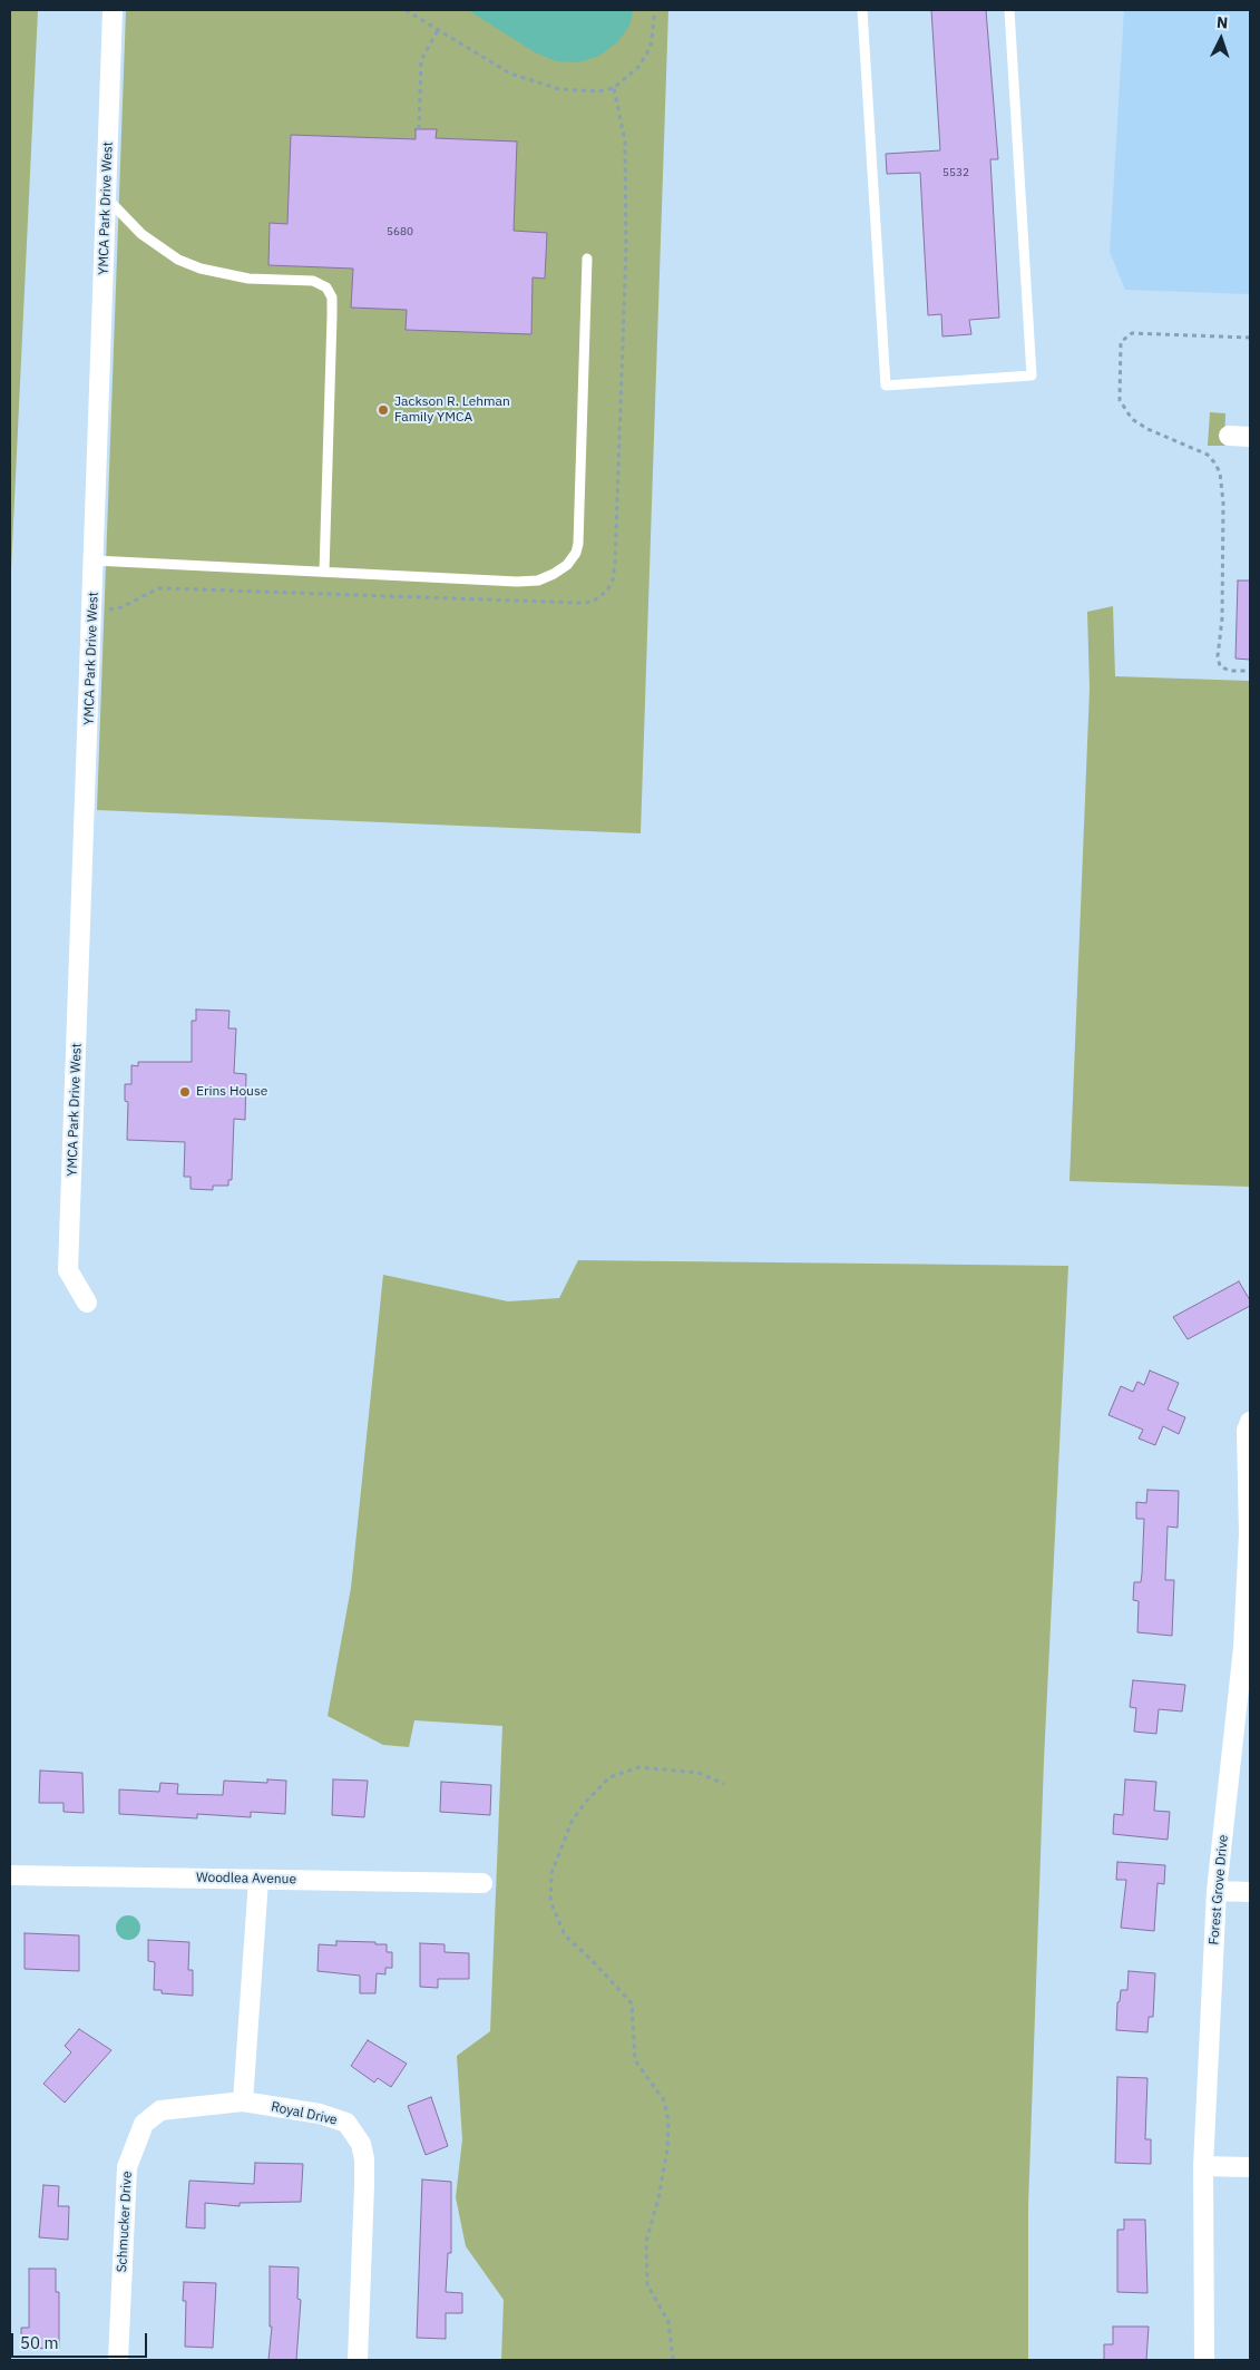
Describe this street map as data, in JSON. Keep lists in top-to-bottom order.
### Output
{
  "streets": {
    "street": [
      "YMCA Park Drive West",
      "Woodlea Avenue",
      "Forest Grove Drive",
      "Royal Drive",
      "Schmucker Drive"
    ]
  },
  "crossings": [
    ["Royal Drive", "Schmucker Drive"]
  ],
  "places": ["Jackson R. Lehman Family YMCA", "Erins House"],
  "house_numbers": ["5532", "5680"],
  "scale_bar": "50 m",
  "north": "top"
}
